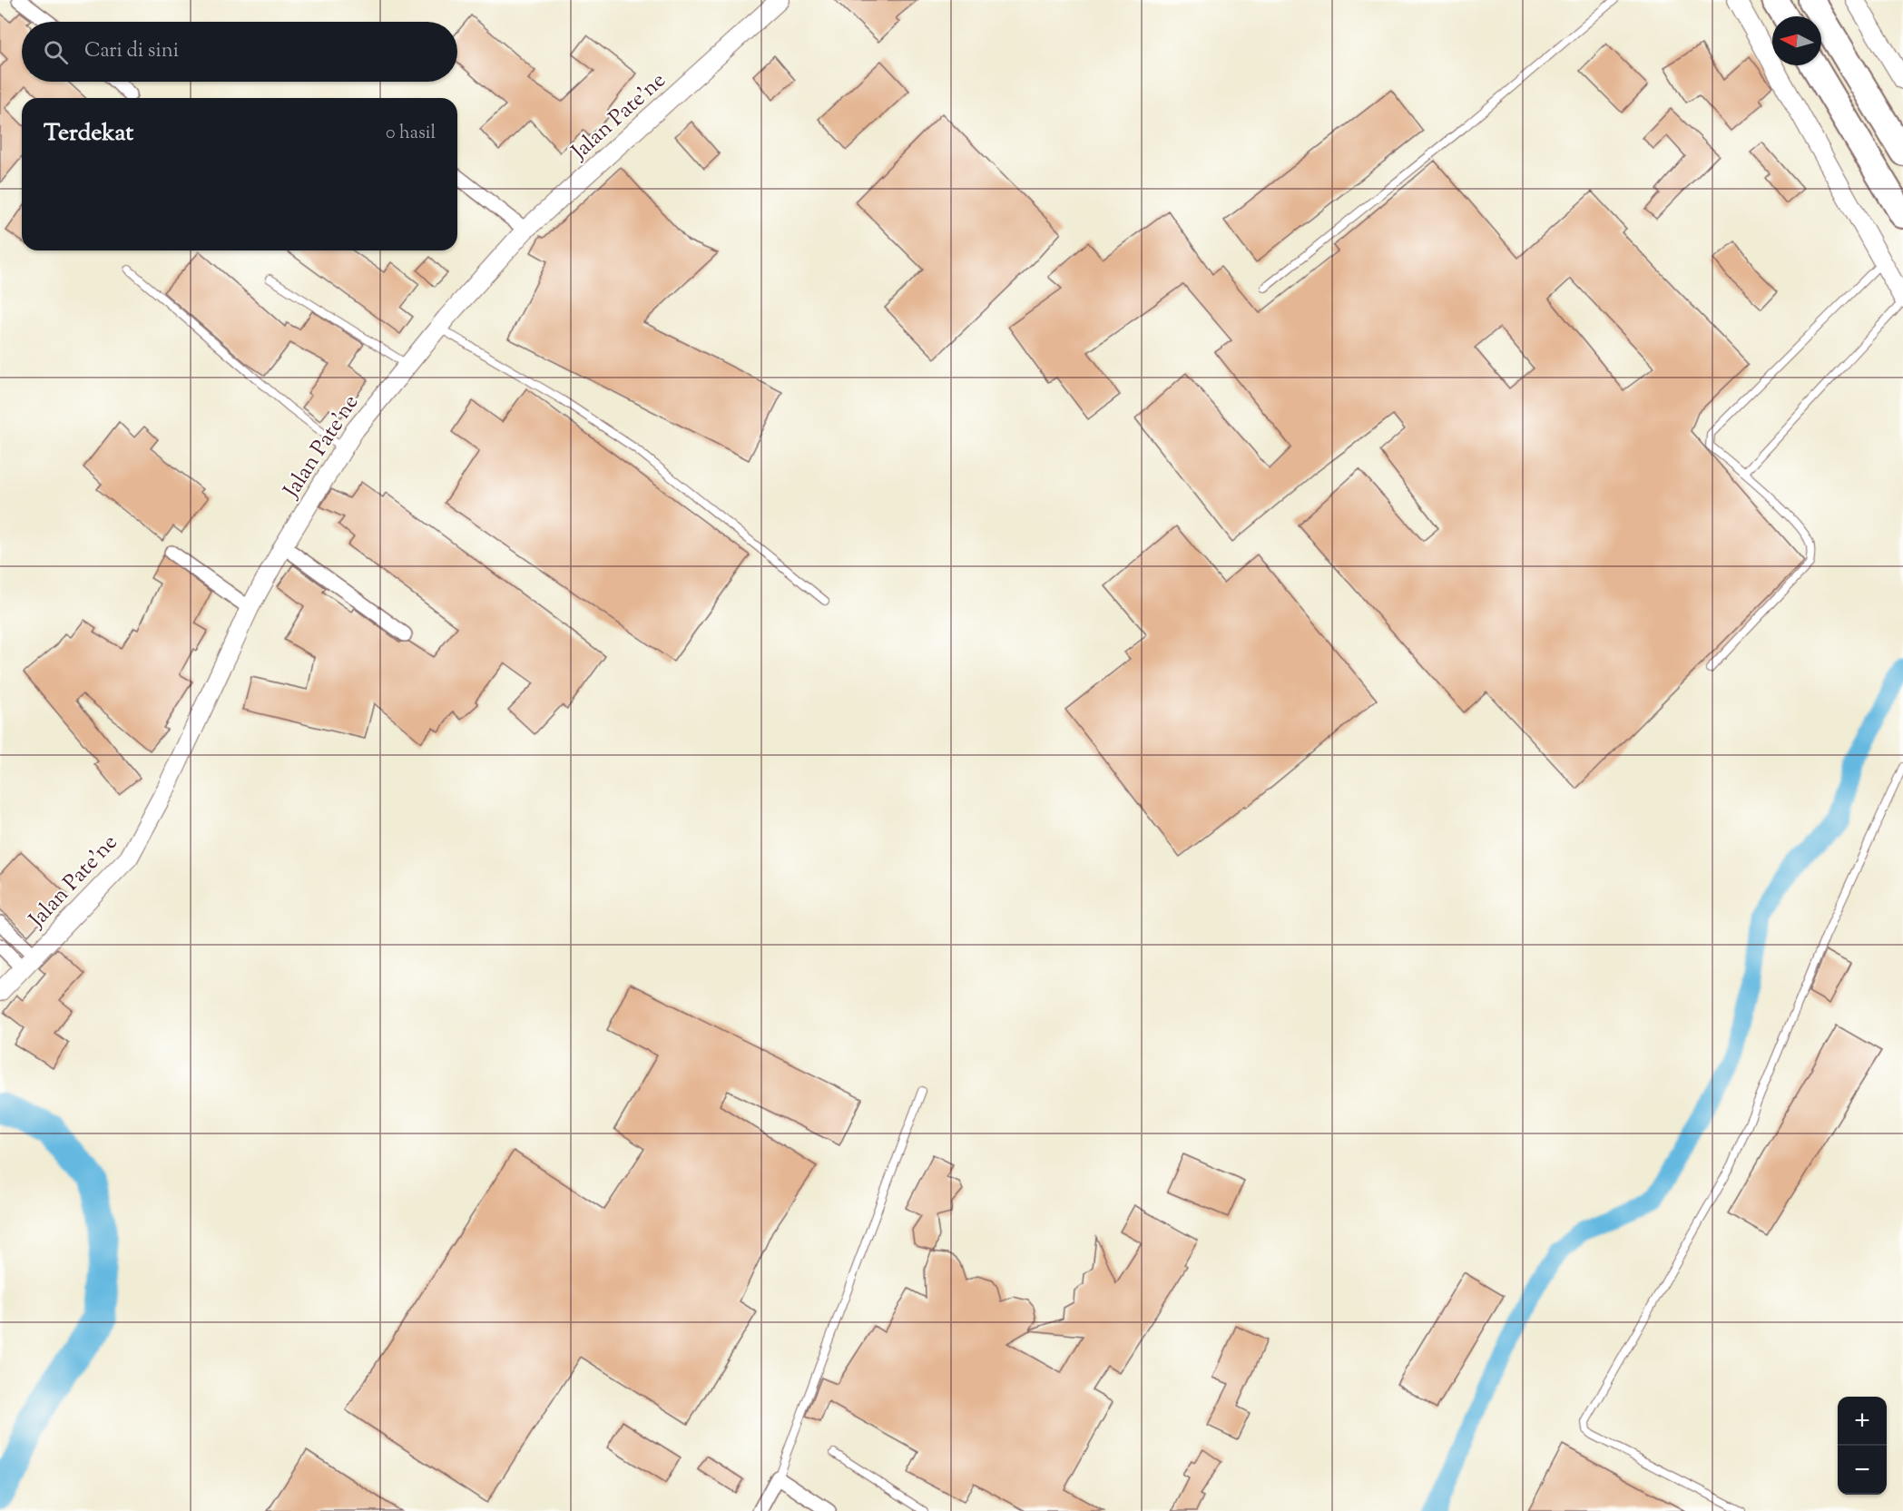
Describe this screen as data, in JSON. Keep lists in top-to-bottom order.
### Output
{
  "streets": {
    "street": ["Jalan Pate'ne"]
  },
  "north": "left",
  "page": {
    "search": "Cari di sini",
    "heading": ["Terdekat", "0 hasil"],
    "map_buttons": ["+", "−"]
  }
}
